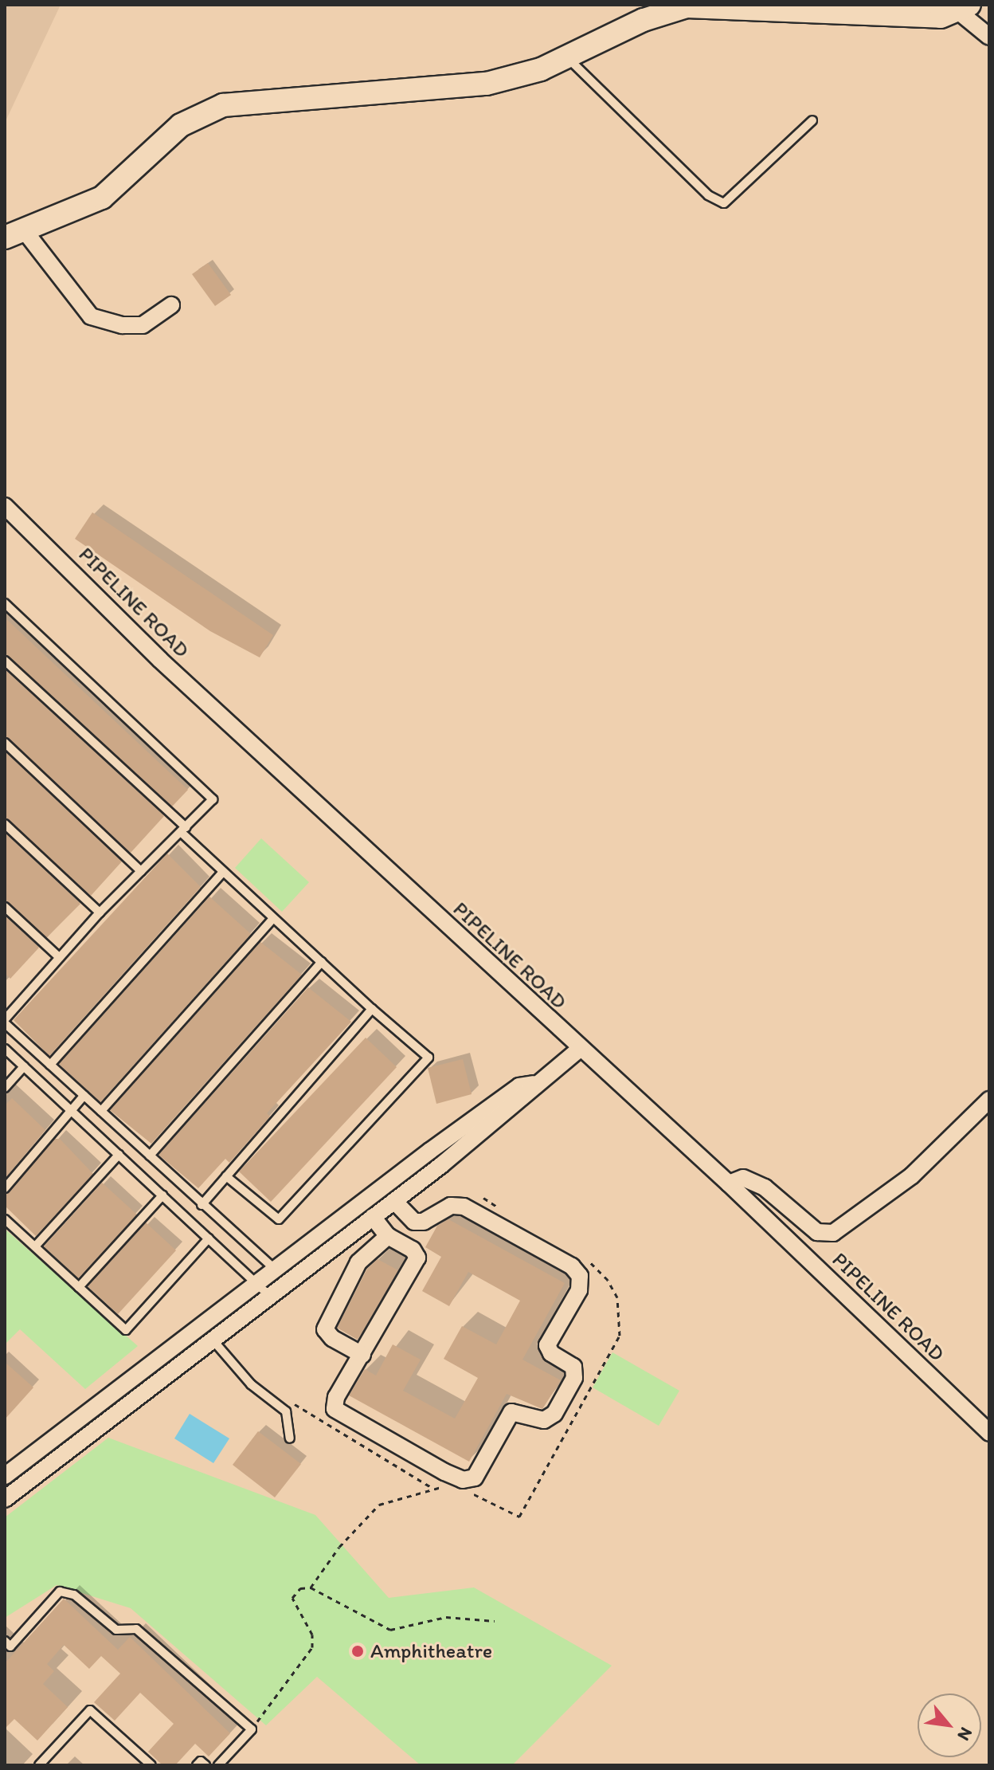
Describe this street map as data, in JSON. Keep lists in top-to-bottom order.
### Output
{
  "streets": {
    "street": ["PIPELINE ROAD"]
  },
  "places": ["Amphitheatre"],
  "north": "bottom right"
}
